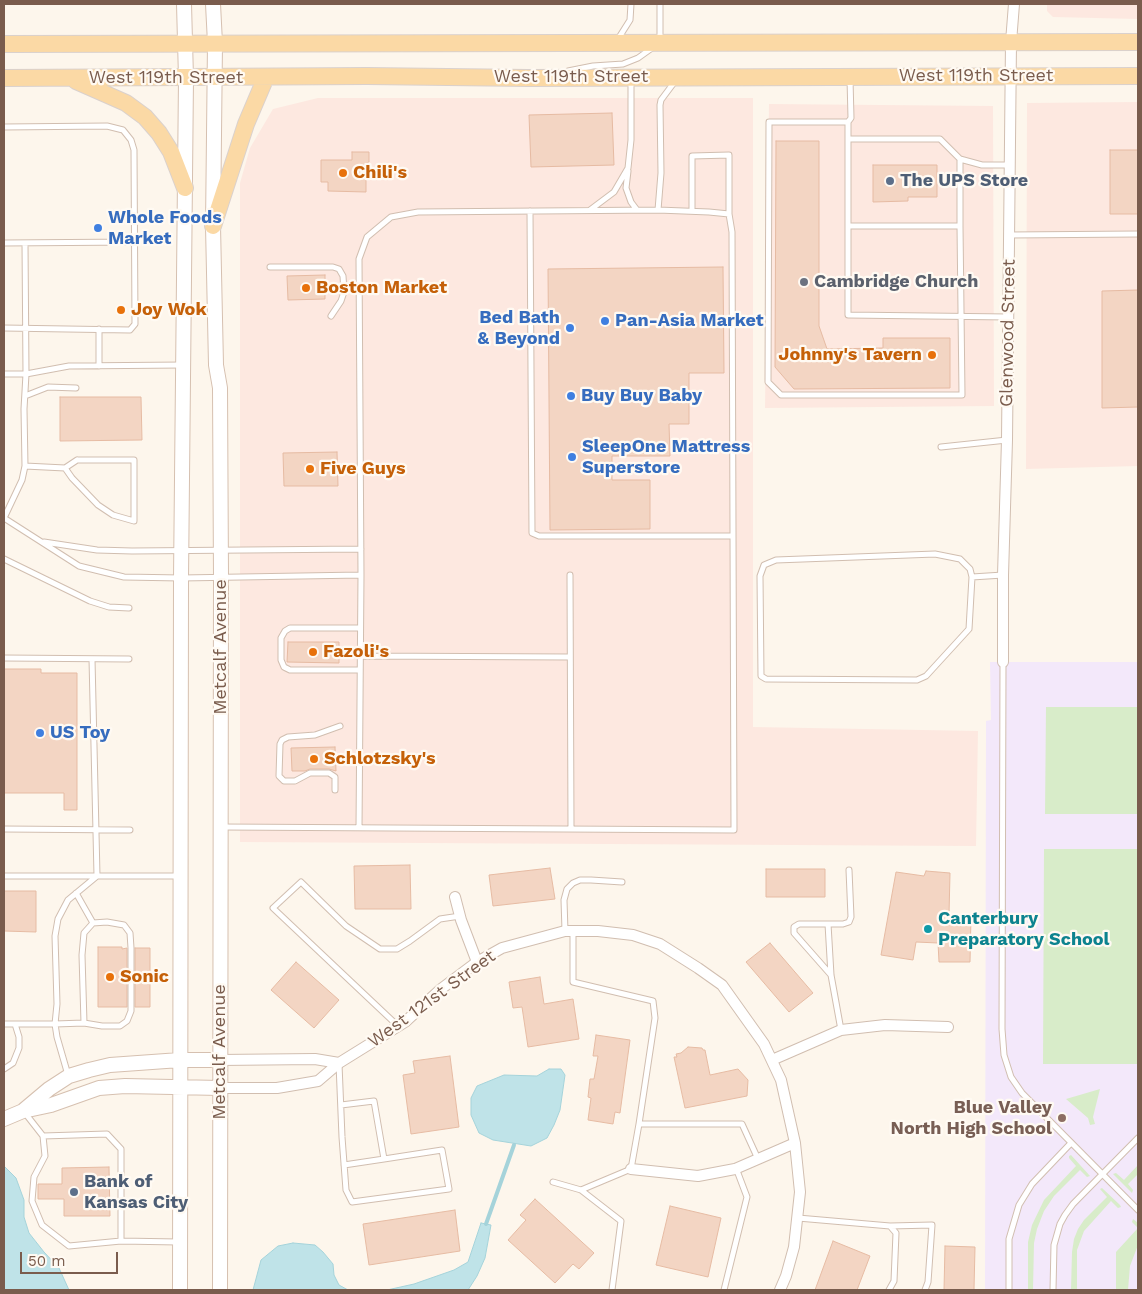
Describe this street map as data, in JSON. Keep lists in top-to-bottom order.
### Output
{
  "streets": {
    "main road": ["West 119th Street", "Metcalf Avenue", "West 121st Street"],
    "street": ["Glenwood Street"]
  },
  "crossings": [
    ["West 119th Street", "Glenwood Street"],
    ["West 119th Street", "Metcalf Avenue"],
    ["Metcalf Avenue", "West 121st Street"]
  ],
  "places": [
    "Chili's",
    "The UPS Store",
    "Whole Foods Market",
    "Cambridge Church",
    "Boston Market",
    "Joy Wok",
    "Pan-Asia Market",
    "Bed Bath & Beyond",
    "Johnny's Tavern",
    "Buy Buy Baby",
    "SleepOne Mattress Superstore",
    "Five Guys",
    "Fazoli's",
    "US Toy",
    "Schlotzsky's",
    "Canterbury Preparatory School",
    "Sonic",
    "Blue Valley North High School",
    "Bank of Kansas City"
  ],
  "scale_bar": "50 m"
}
